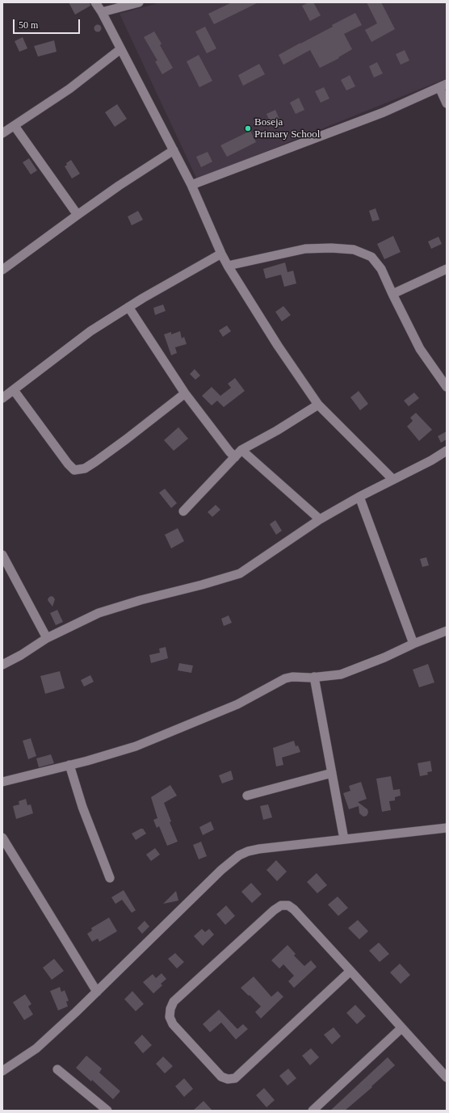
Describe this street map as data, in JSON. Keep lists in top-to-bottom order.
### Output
{
  "places": ["Boseja Primary School"],
  "scale_bar": "50 m"
}
